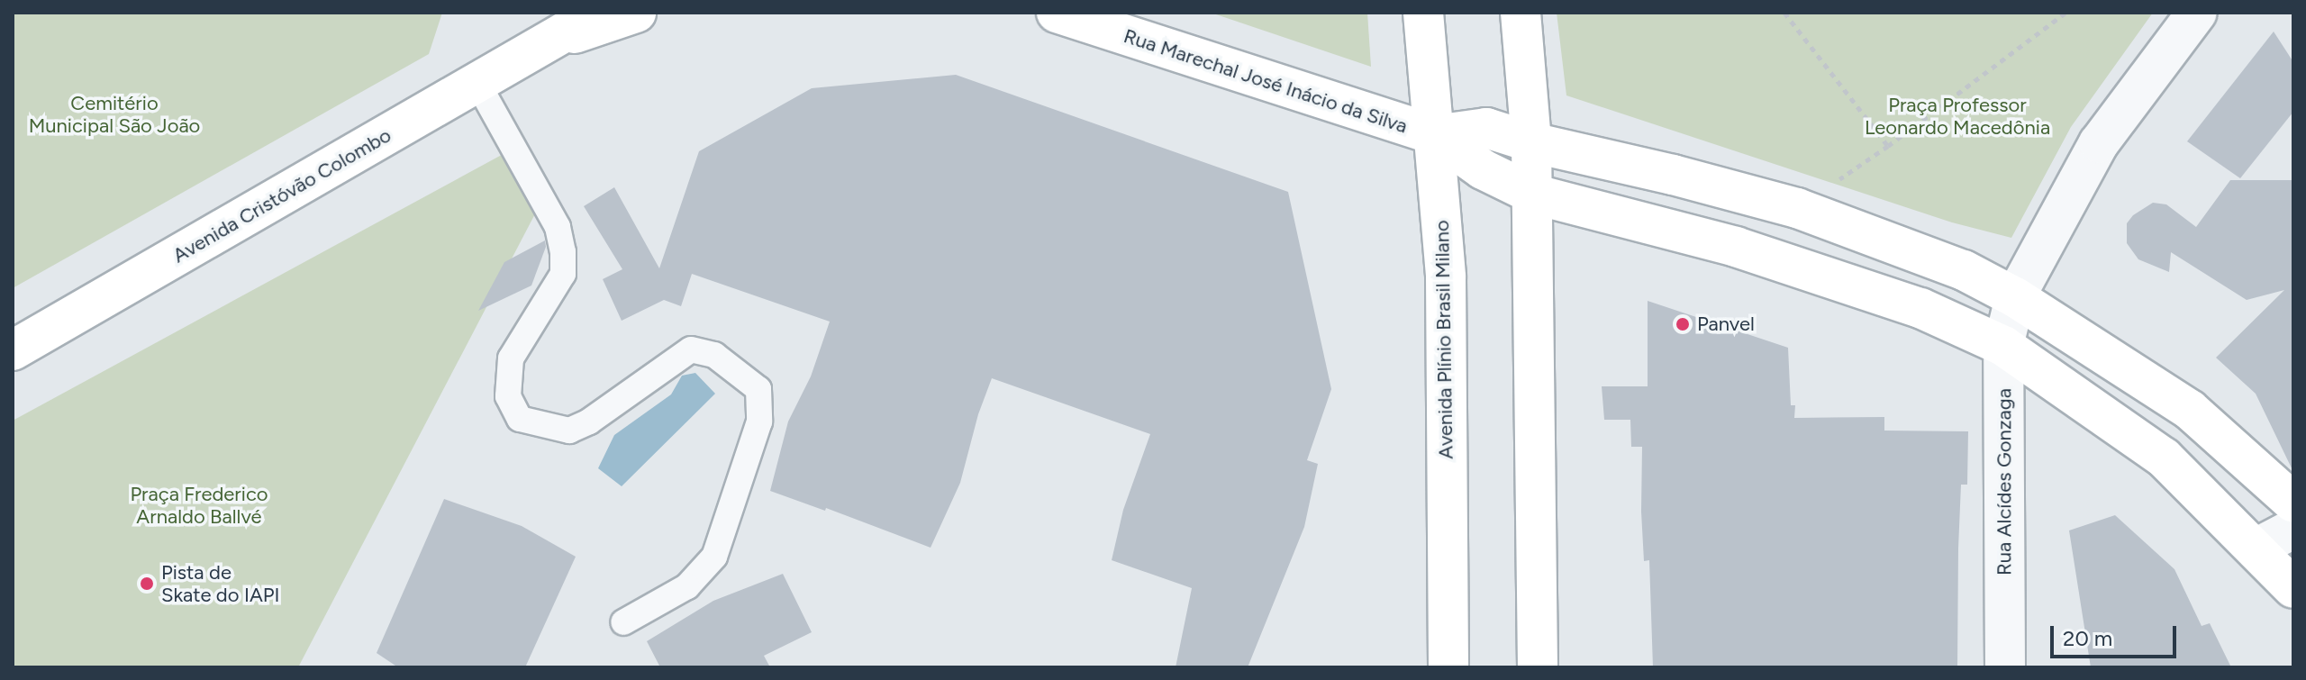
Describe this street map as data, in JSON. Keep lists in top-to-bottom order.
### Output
{
  "streets": {
    "main road": ["Rua Marechal José Inácio da Silva", "Avenida Cristóvão Colombo", "Avenida Plínio Brasil Milano"],
    "street": ["Rua Alcídes Gonzaga"]
  },
  "crossings": [
    ["Rua Marechal José Inácio da Silva", "Avenida Plínio Brasil Milano"]
  ],
  "parks": ["Cemitério Municipal São João", "Praça Professor Leonardo Macedônia", "Praça Frederico Arnaldo Ballvé"],
  "places": ["Panvel", "Pista de Skate do IAPI"],
  "scale_bar": "20 m"
}
